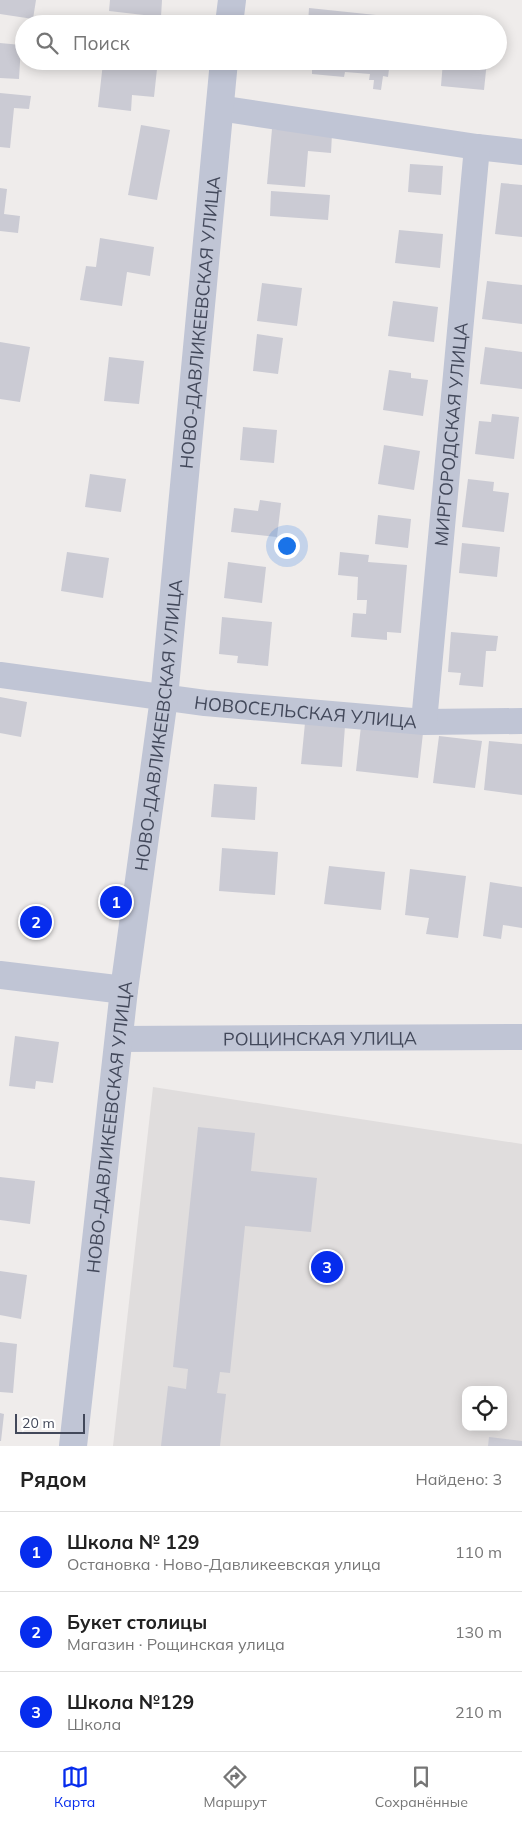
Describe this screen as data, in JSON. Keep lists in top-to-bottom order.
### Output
{
  "streets": {
    "street": [
      "НОВО-ДАВЛИКЕЕВСКАЯ УЛИЦА",
      "МИРГОРОДСКАЯ УЛИЦА",
      "НОВОСЕЛЬСКАЯ УЛИЦА",
      "РОЩИНСКАЯ УЛИЦА"
    ]
  },
  "crossings": [
    ["НОВО-ДАВЛИКЕЕВСКАЯ УЛИЦА", "НОВОСЕЛЬСКАЯ УЛИЦА"],
    ["НОВО-ДАВЛИКЕЕВСКАЯ УЛИЦА", "РОЩИНСКАЯ УЛИЦА"],
    ["МИРГОРОДСКАЯ УЛИЦА", "НОВОСЕЛЬСКАЯ УЛИЦА"]
  ],
  "scale_bar": "20 m",
  "page": {
    "search": "Поиск",
    "pins": ["1", "2", "3"],
    "scale": "20 m",
    "heading": ["Рядом", "Найдено: 3"],
    "list": [
      {
        "mark": "1",
        "name": "Школа № 129",
        "note": "Остановка · Ново-Давликеевская улица",
        "value": "110 m"
      },
      {
        "mark": "2",
        "name": "Букет столицы",
        "note": "Магазин · Рощинская улица",
        "value": "130 m"
      },
      {
        "mark": "3",
        "name": "Школа №129",
        "note": "Школа",
        "value": "210 m"
      }
    ],
    "nav": ["Карта", "Маршрут", "Сохранённые"]
  }
}
